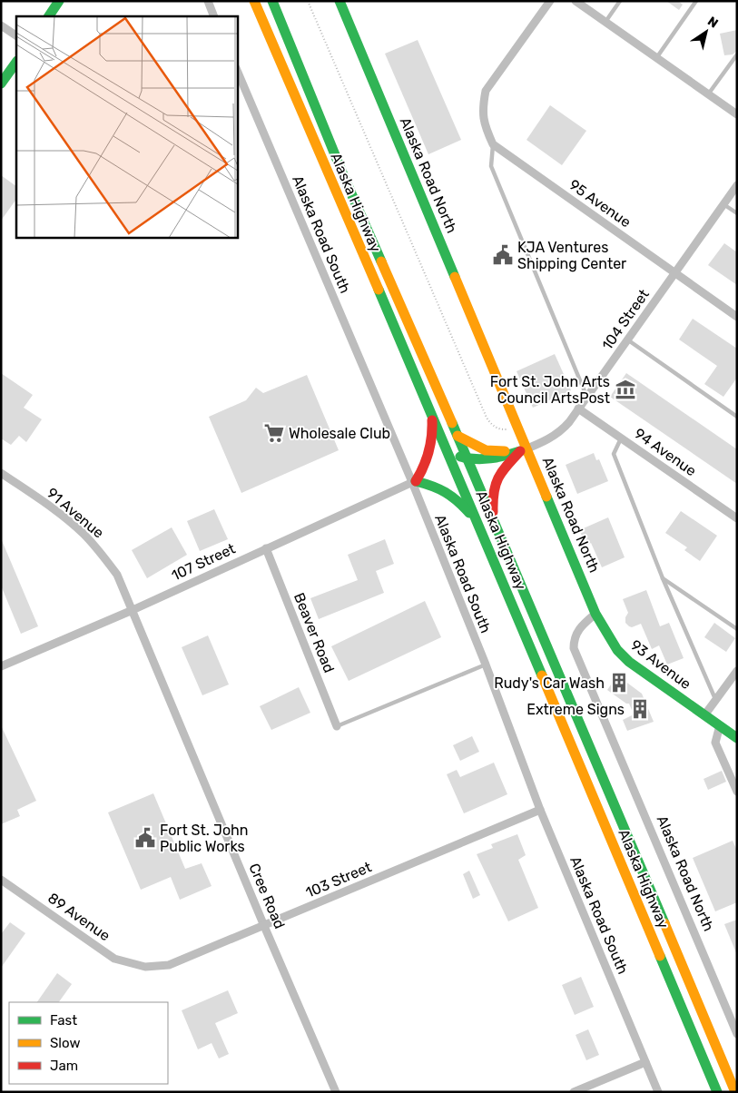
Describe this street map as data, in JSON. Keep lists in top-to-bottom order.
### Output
{
  "streets": {
    "main road": ["Alaska Road North", "Alaska Highway", "93 Avenue"],
    "street": [
      "95 Avenue",
      "Alaska Road South",
      "104 Street",
      "94 Avenue",
      "91 Avenue",
      "107 Street",
      "Beaver Road",
      "103 Street",
      "Cree Road",
      "89 Avenue"
    ]
  },
  "crossings": [
    ["Alaska Road North", "104 Street"],
    ["Alaska Road North", "93 Avenue"],
    ["95 Avenue", "104 Street"],
    ["Alaska Road South", "107 Street"],
    ["Alaska Road South", "103 Street"],
    ["104 Street", "94 Avenue"],
    ["91 Avenue", "107 Street"],
    ["91 Avenue", "Cree Road"],
    ["107 Street", "Beaver Road"],
    ["107 Street", "Cree Road"],
    ["103 Street", "Cree Road"],
    ["103 Street", "89 Avenue"]
  ],
  "places": {
    "public building": ["KJA Ventures Shipping Center", "Fort St. John Public Works"],
    "museum": ["Fort St. John Arts Council ArtsPost"],
    "supermarket": ["Wholesale Club"],
    "building": ["Rudy's Car Wash", "Extreme Signs"]
  },
  "legend": ["Fast", "Slow", "Jam"],
  "north": "top right"
}
